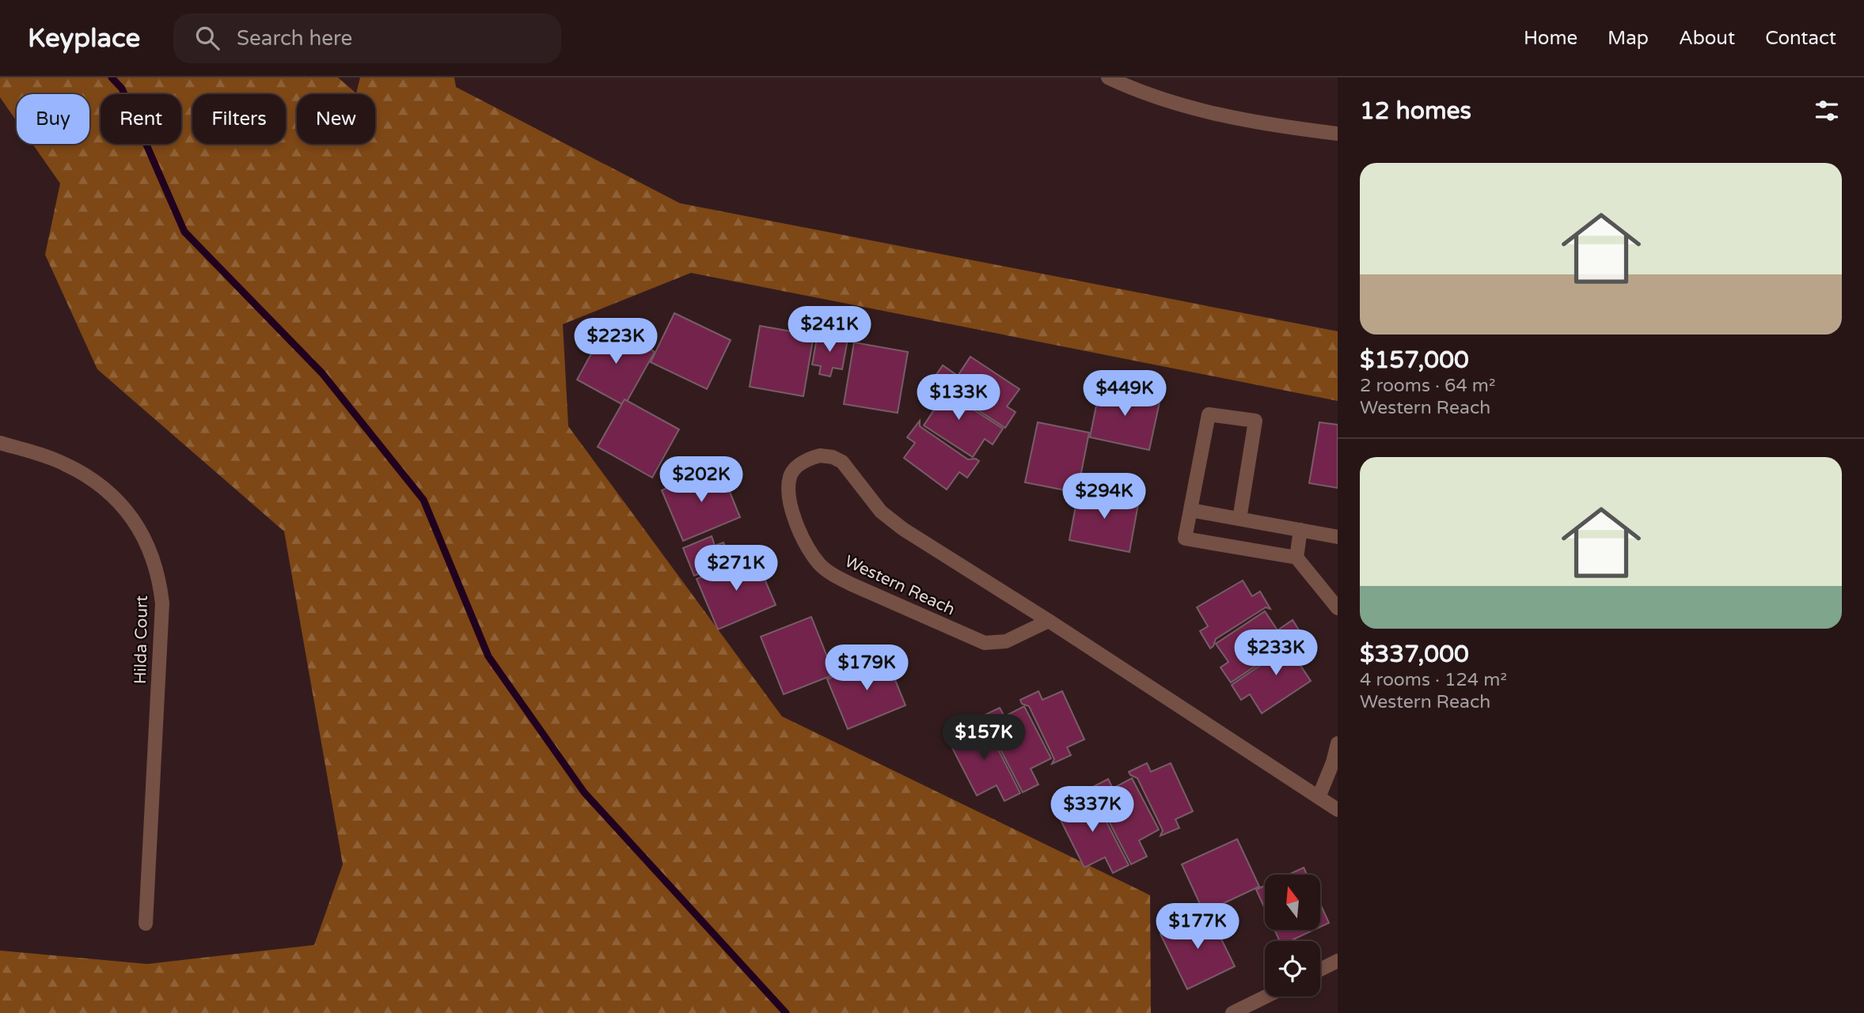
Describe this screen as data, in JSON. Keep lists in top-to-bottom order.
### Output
{
  "streets": {
    "street": ["Western Reach", "Hilda Court"]
  },
  "north": "top",
  "page": {
    "header": "Keyplace",
    "search": "Search here",
    "nav": [
      "Home",
      "Map",
      "About",
      "Contact"
    ],
    "heading": "12 homes",
    "chip": [
      "Buy",
      "Rent",
      "Filters",
      "New"
    ],
    "list": [
      {
        "name": "$157,000",
        "note": "2 rooms · 64 m² · Western Reach"
      },
      {
        "name": "$337,000",
        "note": "4 rooms · 124 m² · Western Reach"
      }
    ],
    "price": [
      "$241K",
      "$223K",
      "$449K",
      "$133K",
      "$202K",
      "$294K",
      "$271K",
      "$233K",
      "$179K",
      "$157K",
      "$337K",
      "$177K"
    ]
  }
}
